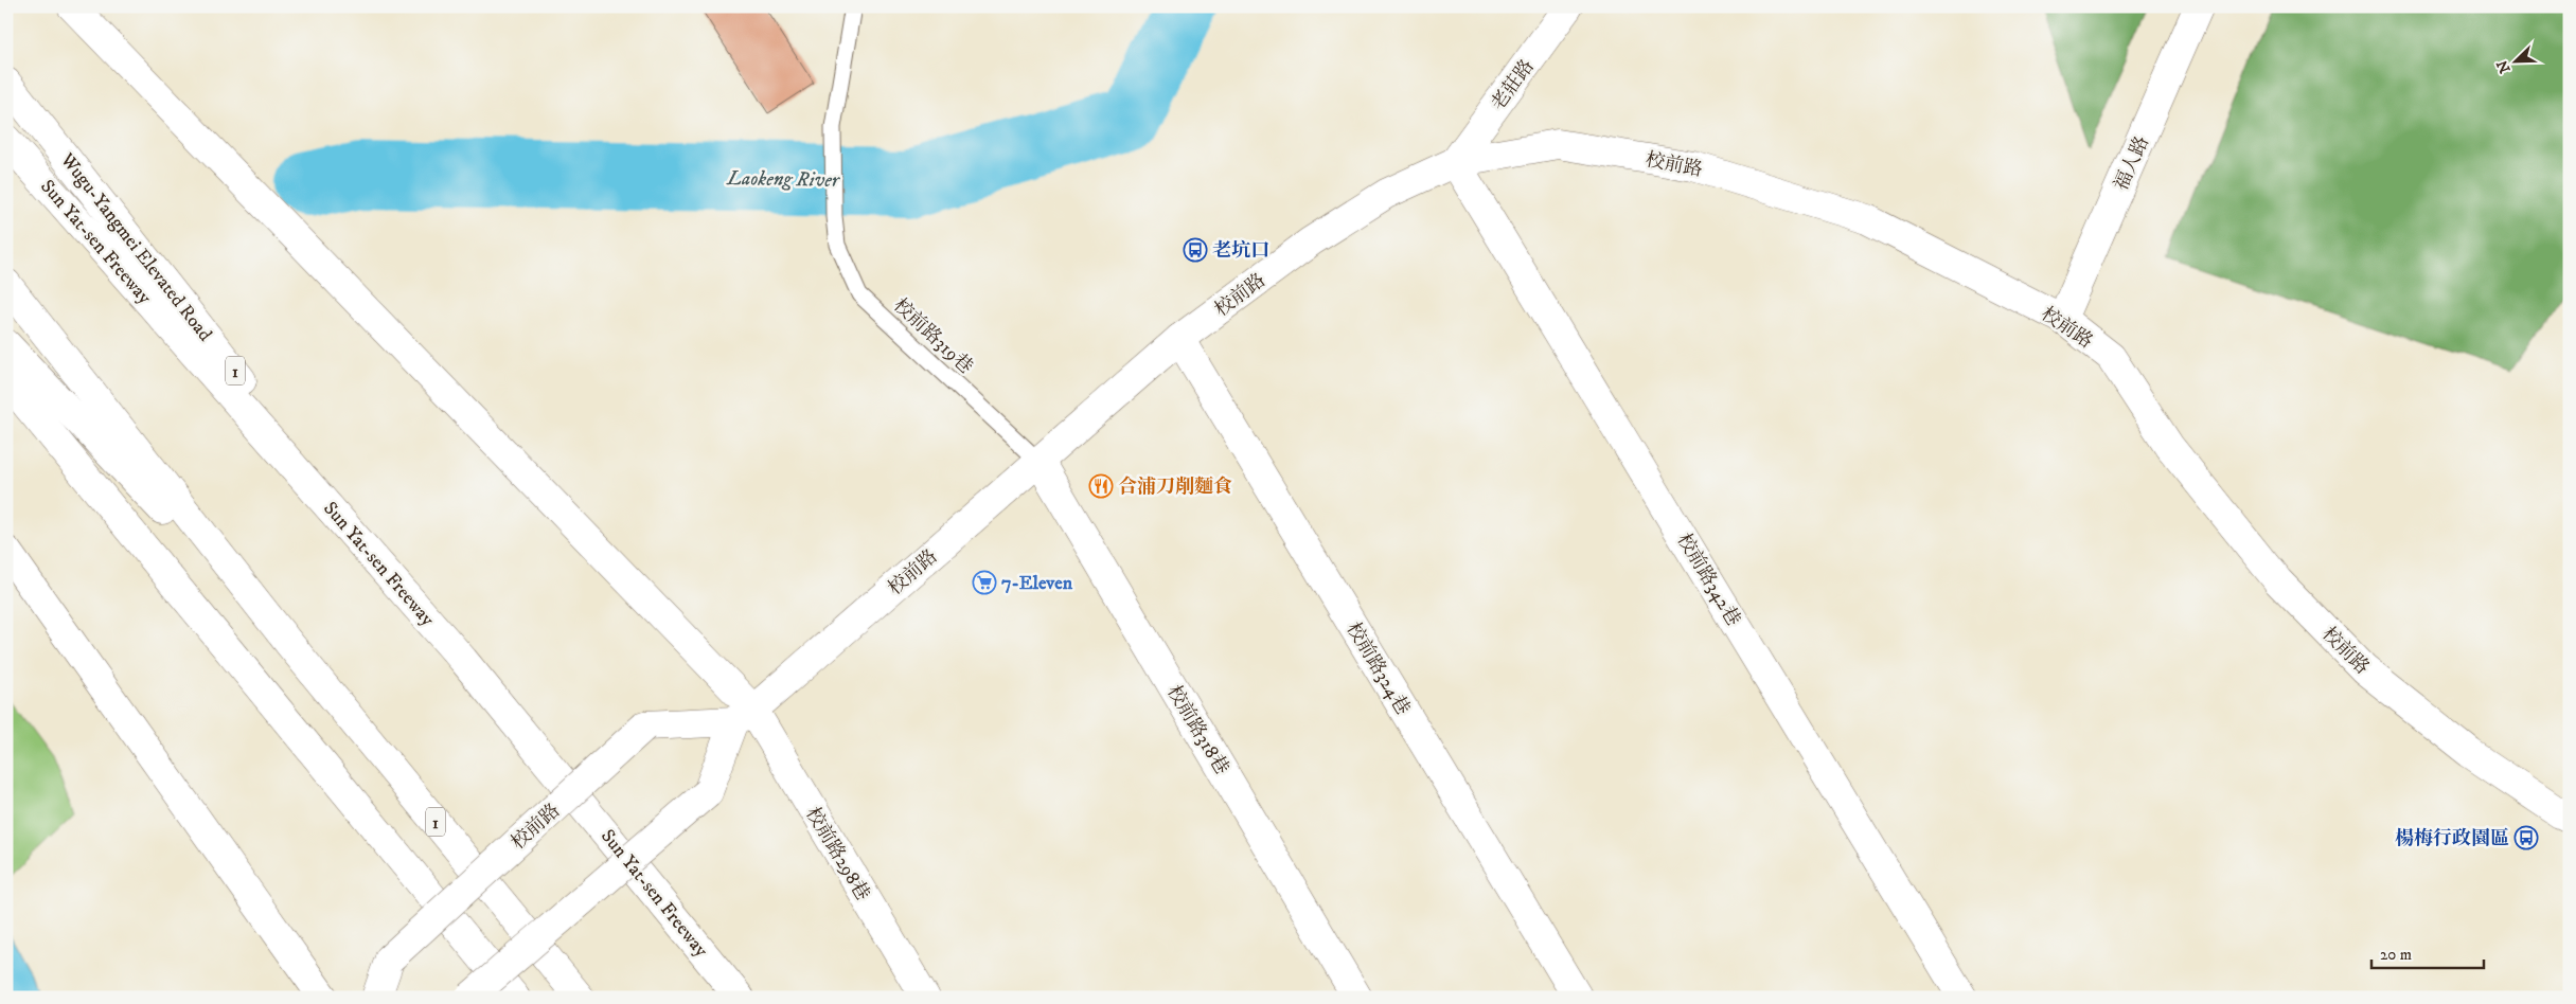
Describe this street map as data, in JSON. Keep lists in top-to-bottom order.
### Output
{
  "streets": {
    "main road": [
      "老莊路",
      "福人路",
      "校前路",
      "Sun Yat-sen Freeway",
      "Wugu-Yangmei Elevated Road",
      "1",
      "校前路342巷",
      "校前路324巷",
      "校前路318巷",
      "校前路298巷"
    ],
    "lane": ["校前路319巷"]
  },
  "crossings": [
    ["老莊路", "校前路"],
    ["老莊路", "校前路342巷"],
    ["福人路", "校前路"],
    ["校前路", "校前路319巷"],
    ["校前路", "校前路342巷"],
    ["校前路", "校前路324巷"],
    ["校前路", "校前路318巷"],
    ["校前路", "校前路298巷"],
    ["Sun Yat-sen Freeway", "Wugu-Yangmei Elevated Road"],
    ["校前路319巷", "校前路318巷"]
  ],
  "water": ["Laokeng River"],
  "places": {
    "bus stop": ["老坑口", "楊梅行政園區"],
    "restaurant": ["合浦刀削麵食"],
    "supermarket": ["7-Eleven"]
  },
  "scale_bar": "20 m",
  "north": "bottom left"
}
